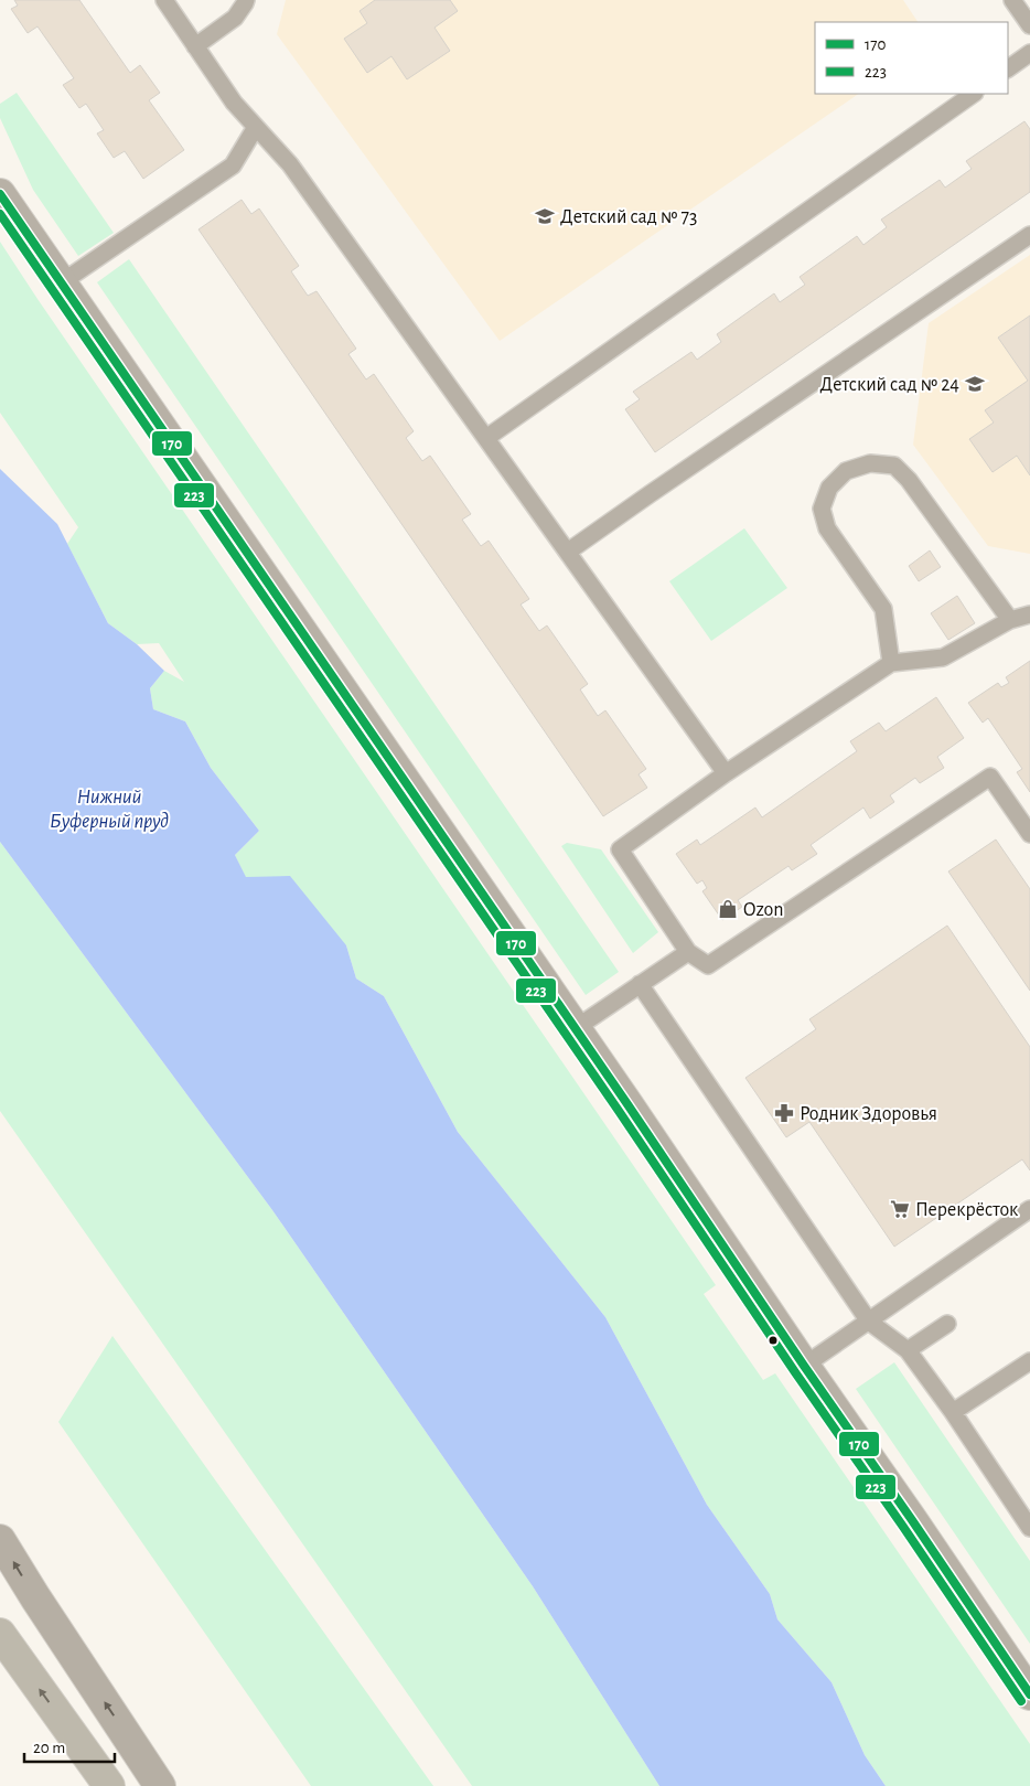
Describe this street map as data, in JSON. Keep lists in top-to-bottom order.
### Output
{
  "water": ["Нижний Буферный пруд"],
  "places": {
    "school or university": ["Детский сад № 73", "Детский сад № 24"],
    "shop": ["Ozon"],
    "pharmacy": ["Родник Здоровья"],
    "supermarket": ["Перекрёсток"]
  },
  "lines": ["transit line 170", "transit line 223"],
  "legend": ["170", "223"],
  "scale_bar": "20 m"
}
